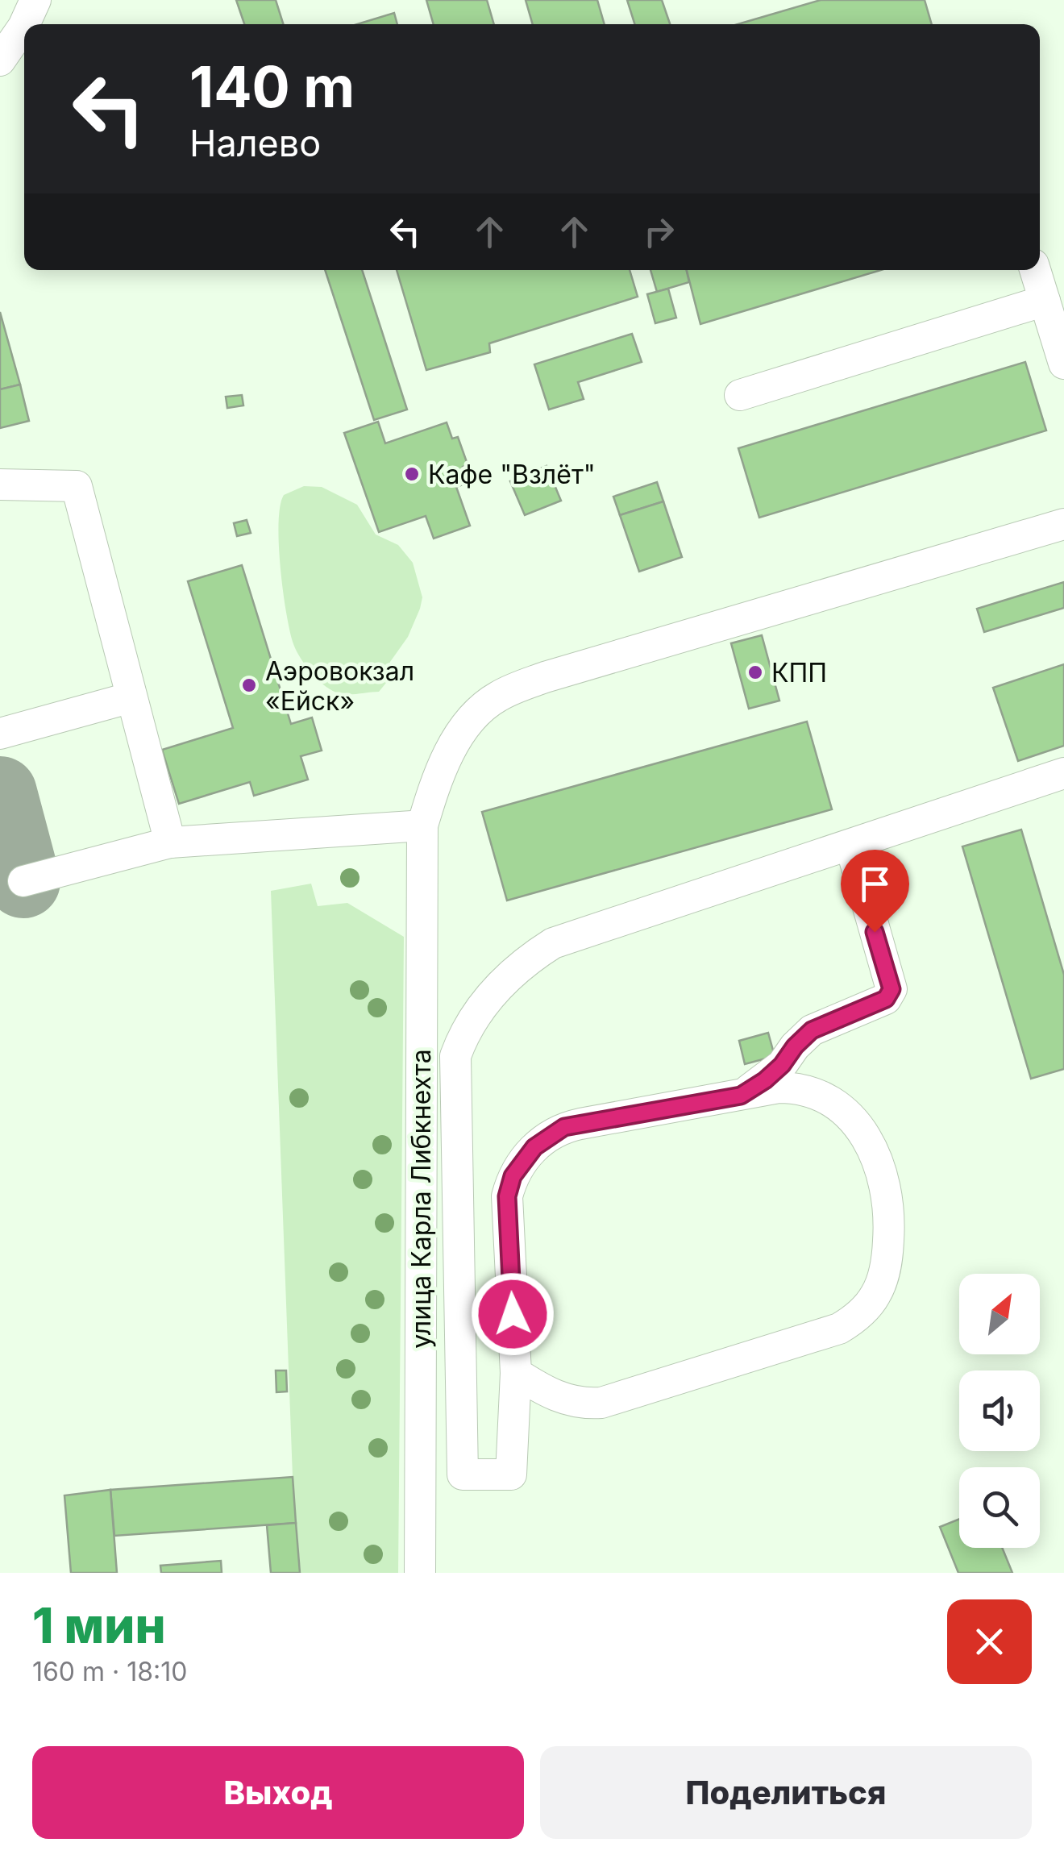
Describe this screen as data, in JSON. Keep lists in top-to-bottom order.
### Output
{
  "streets": {
    "street": ["улица Карла Либкнехта"]
  },
  "places": ["Кафе \"Взлёт\"", "КПП", "Аэровокзал «Ейск»"],
  "north": "top right",
  "page": {
    "turn": ["140 m", "Налево"],
    "heading": ["1 мин", "160 m · 18:10"],
    "buttons": ["Выход", "Поделиться"]
  }
}
